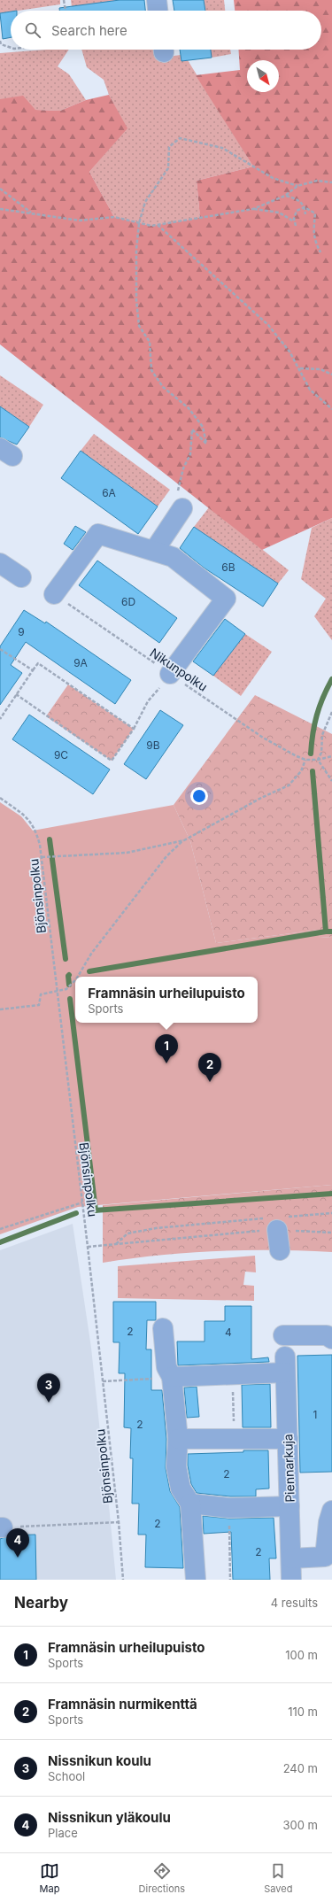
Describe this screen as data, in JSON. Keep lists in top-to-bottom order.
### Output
{
  "streets": {
    "street": ["Piennarkuja"],
    "path": ["Nikunpolku", "Bjönsinpolku"]
  },
  "house_numbers": [
    "6A",
    "6B",
    "6D",
    "9",
    "9A",
    "9B",
    "9C",
    "2",
    "4",
    "1",
    "2",
    "2",
    "2",
    "2"
  ],
  "north": "bottom right",
  "page": {
    "search": "Search here",
    "popup": ["Framnäsin urheilupuisto", "Sports"],
    "pins": [
      "1",
      "2",
      "3",
      "4"
    ],
    "heading": ["Nearby", "4 results"],
    "list": [
      {
        "mark": "1",
        "name": "Framnäsin urheilupuisto",
        "note": "Sports",
        "value": "100 m"
      },
      {
        "mark": "2",
        "name": "Framnäsin nurmikenttä",
        "note": "Sports",
        "value": "110 m"
      },
      {
        "mark": "3",
        "name": "Nissnikun koulu",
        "note": "School",
        "value": "240 m"
      },
      {
        "mark": "4",
        "name": "Nissnikun yläkoulu",
        "note": "Place",
        "value": "300 m"
      }
    ],
    "nav": ["Map", "Directions", "Saved"]
  }
}
